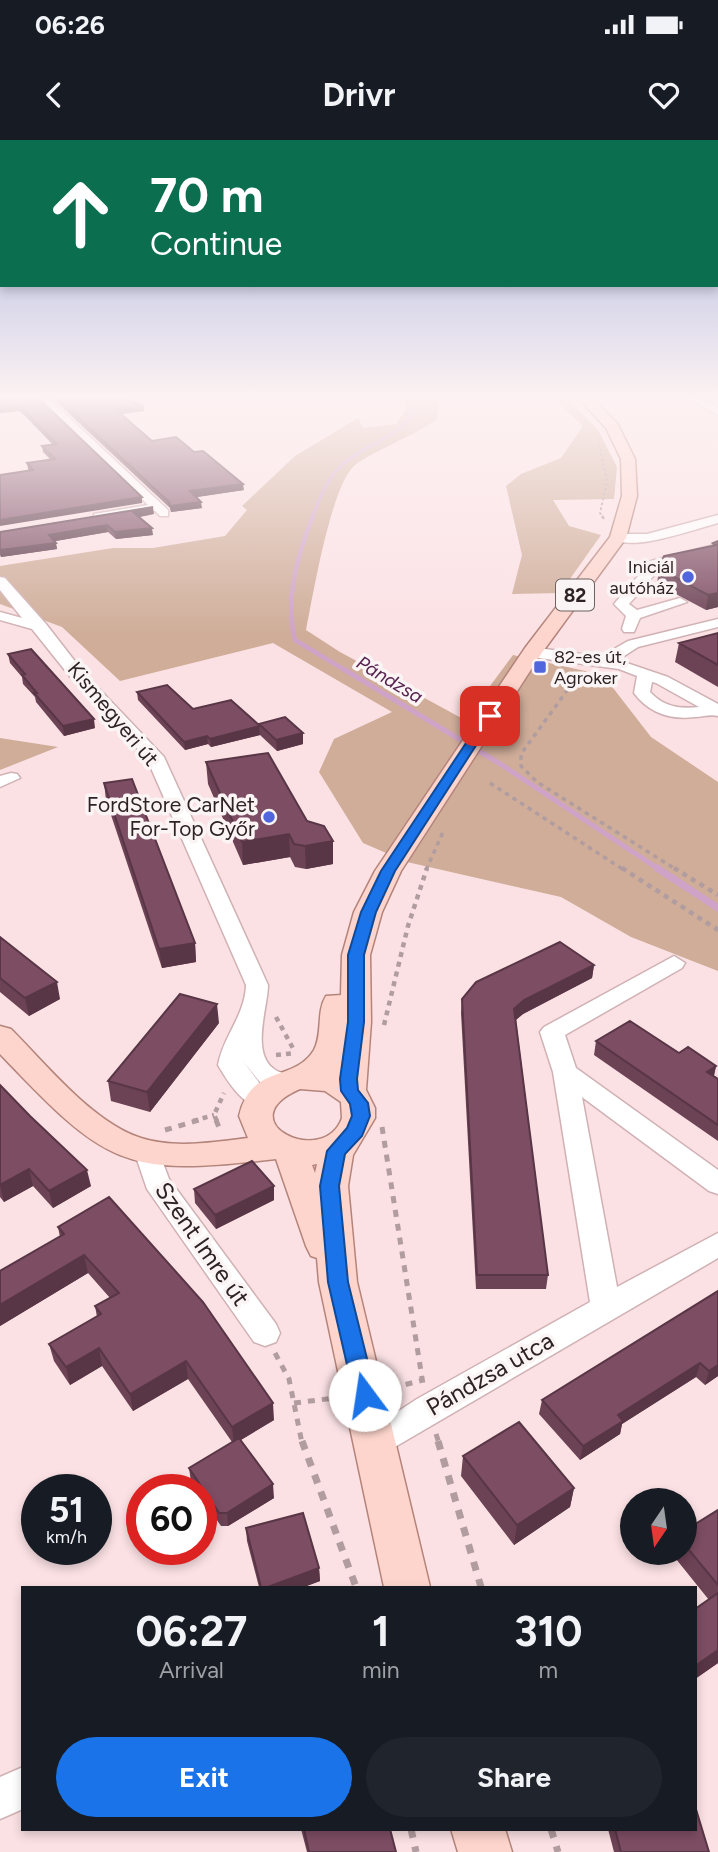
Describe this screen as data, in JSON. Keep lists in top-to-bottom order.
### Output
{
  "streets": {
    "main road": ["82", "Szent Imre út"],
    "street": ["Kismegyeri út", "Pándzsa utca"]
  },
  "crossings": [
    ["82", "Szent Imre út"],
    ["82", "Pándzsa utca"]
  ],
  "water": ["Pándzsa"],
  "places": {
    "other": ["Iniciál autóház", "FordStore CarNet For-Top Győr"],
    "transit": ["82-es út, Agroker"]
  },
  "north": "bottom",
  "page": {
    "status": "06:26",
    "header": "Drivr",
    "turn": ["70 m", "Continue"],
    "speed": "51 km/h",
    "limit": "60",
    "eta": [
      "06:27",
      "Arrival",
      "1",
      "min",
      "310",
      "m"
    ],
    "buttons": ["Exit", "Share"]
  }
}
